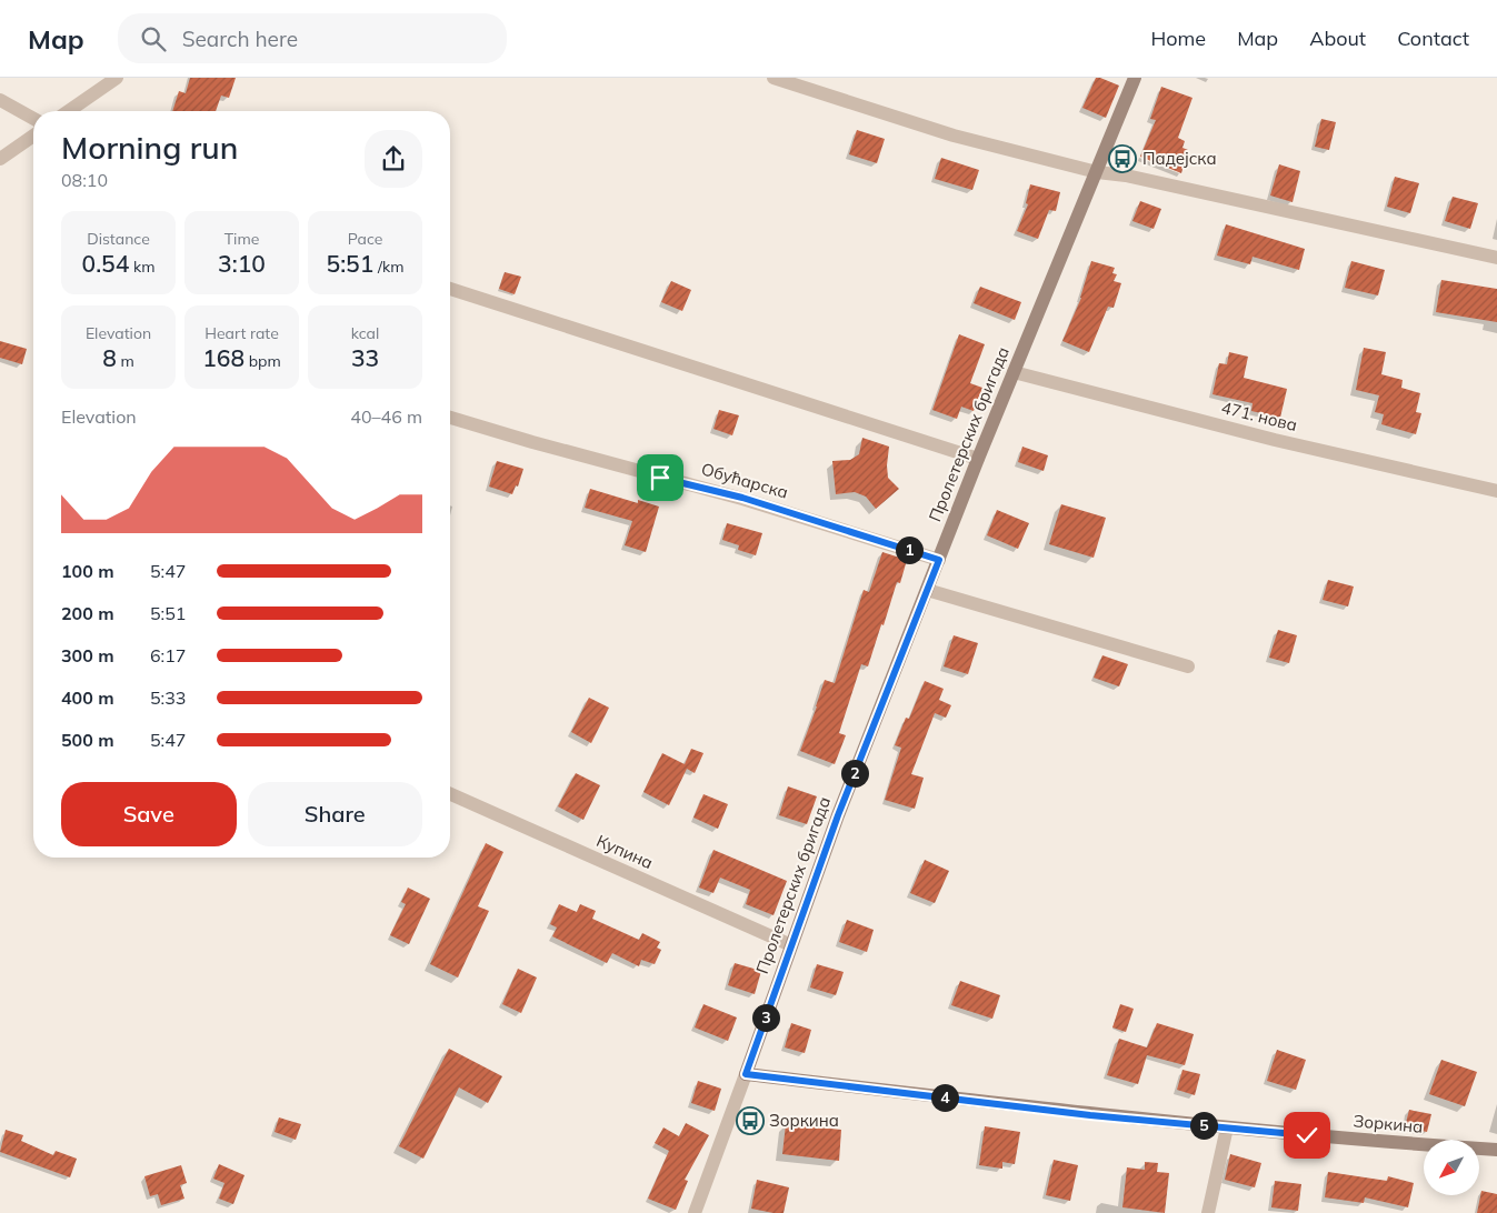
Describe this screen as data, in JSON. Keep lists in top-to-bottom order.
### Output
{
  "streets": {
    "street": [
      "471. нова",
      "Пролетерских бригада",
      "Обућарска",
      "Купина",
      "Зоркина"
    ]
  },
  "crossings": [
    ["471. нова", "Пролетерских бригада"],
    ["Пролетерских бригада", "Обућарска"],
    ["Пролетерских бригада", "Купина"],
    ["Пролетерских бригада", "Зоркина"]
  ],
  "places": {
    "bus stop": ["Падејска", "Зоркина"]
  },
  "north": "bottom left",
  "page": {
    "header": "Map",
    "search": "Search here",
    "nav": [
      "Home",
      "Map",
      "About",
      "Contact"
    ],
    "heading": ["Morning run", "08:10"],
    "stats": [
      ["Distance", "0.54 km"],
      ["Time", "3:10"],
      ["Pace", "5:51 /km"],
      ["Elevation", "8 m"],
      ["Heart rate", "168 bpm"],
      ["kcal", "33"]
    ],
    "chart": ["Elevation", "40–46 m"],
    "pins": [
      "1",
      "2",
      "3",
      "4",
      "5"
    ],
    "list": [
      {
        "name": "100 m",
        "note": "5:47"
      },
      {
        "name": "200 m",
        "note": "5:51"
      },
      {
        "name": "300 m",
        "note": "6:17"
      },
      {
        "name": "400 m",
        "note": "5:33"
      },
      {
        "name": "500 m",
        "note": "5:47"
      }
    ],
    "buttons": ["Save", "Share"]
  }
}
